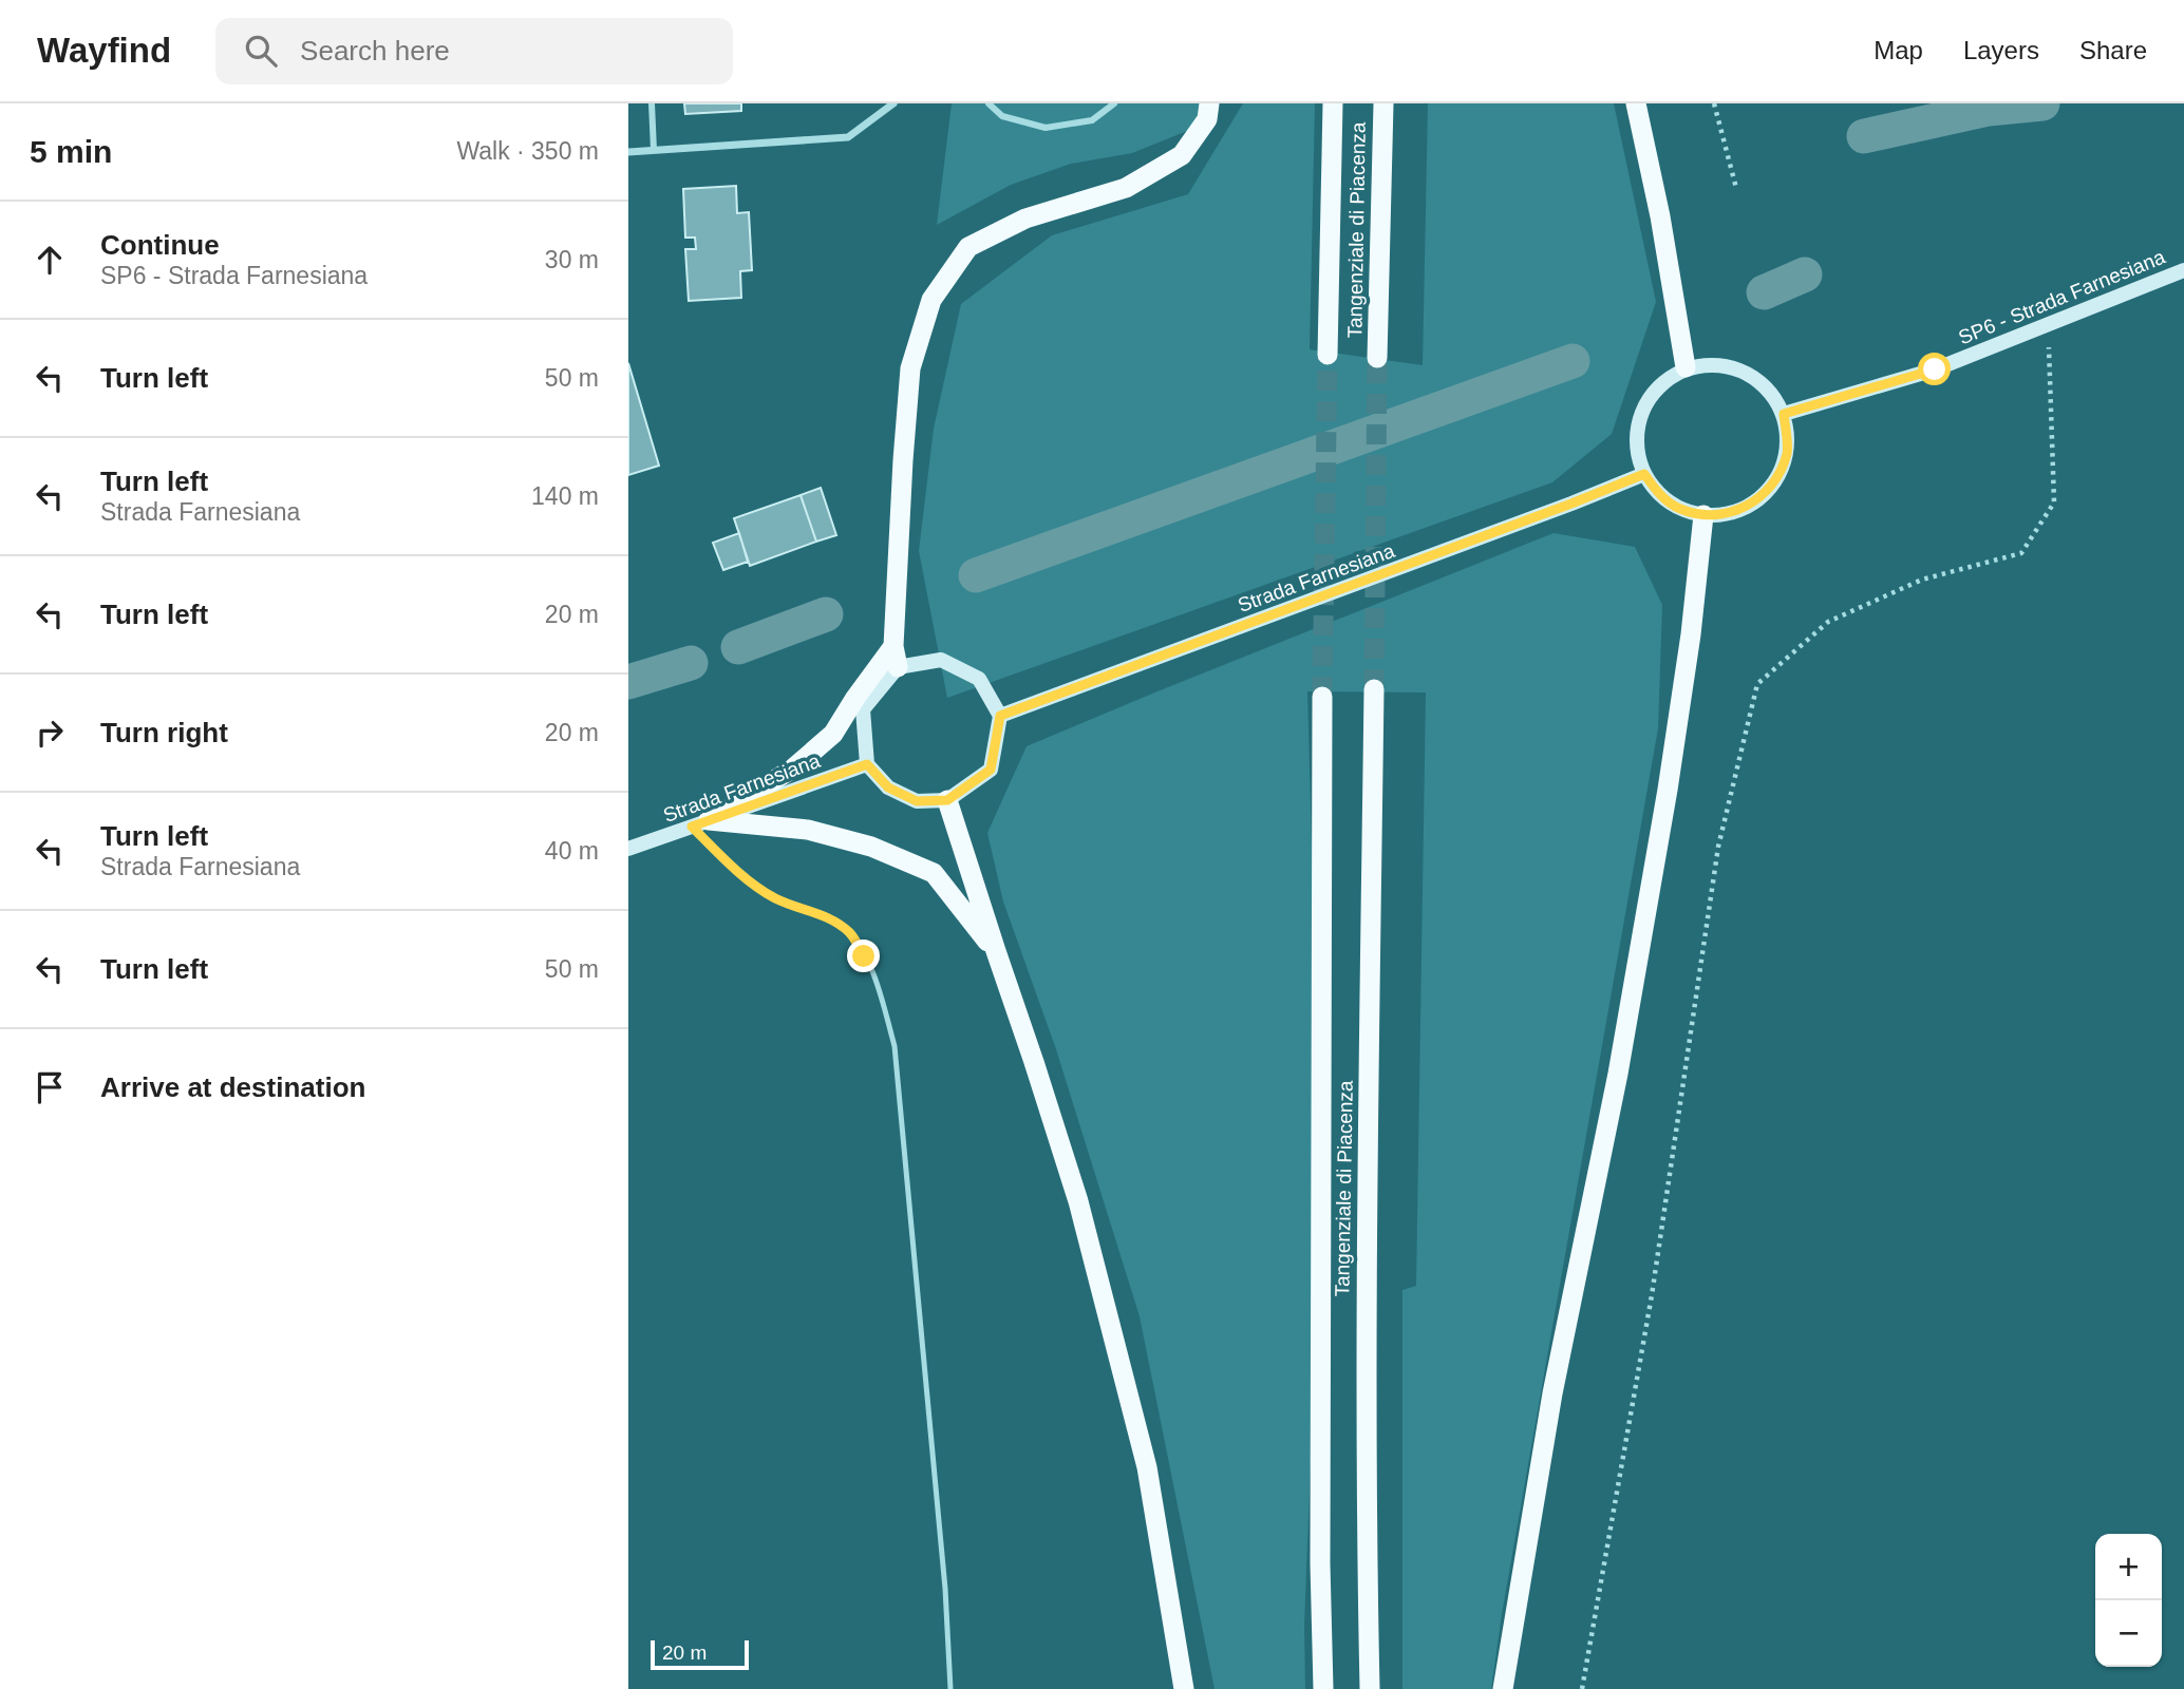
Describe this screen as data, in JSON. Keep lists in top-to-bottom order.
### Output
{
  "streets": {
    "highway": ["Tangenziale di Piacenza"],
    "main road": ["SP6 - Strada Farnesiana", "Strada Farnesiana"]
  },
  "crossings": [
    ["SP6 - Strada Farnesiana", "Strada Farnesiana"]
  ],
  "scale_bar": "20 m",
  "page": {
    "header": "Wayfind",
    "search": "Search here",
    "nav": ["Map", "Layers", "Share"],
    "heading": ["5 min", "Walk · 350 m"],
    "list": [
      ["Continue", "SP6 - Strada Farnesiana", "30 m"],
      ["Turn left", "50 m"],
      ["Turn left", "Strada Farnesiana", "140 m"],
      ["Turn left", "20 m"],
      ["Turn right", "20 m"],
      ["Turn left", "Strada Farnesiana", "40 m"],
      ["Turn left", "50 m"],
      "Arrive at destination"
    ],
    "map_buttons": ["+", "−"],
    "scale": "20 m"
  }
}
